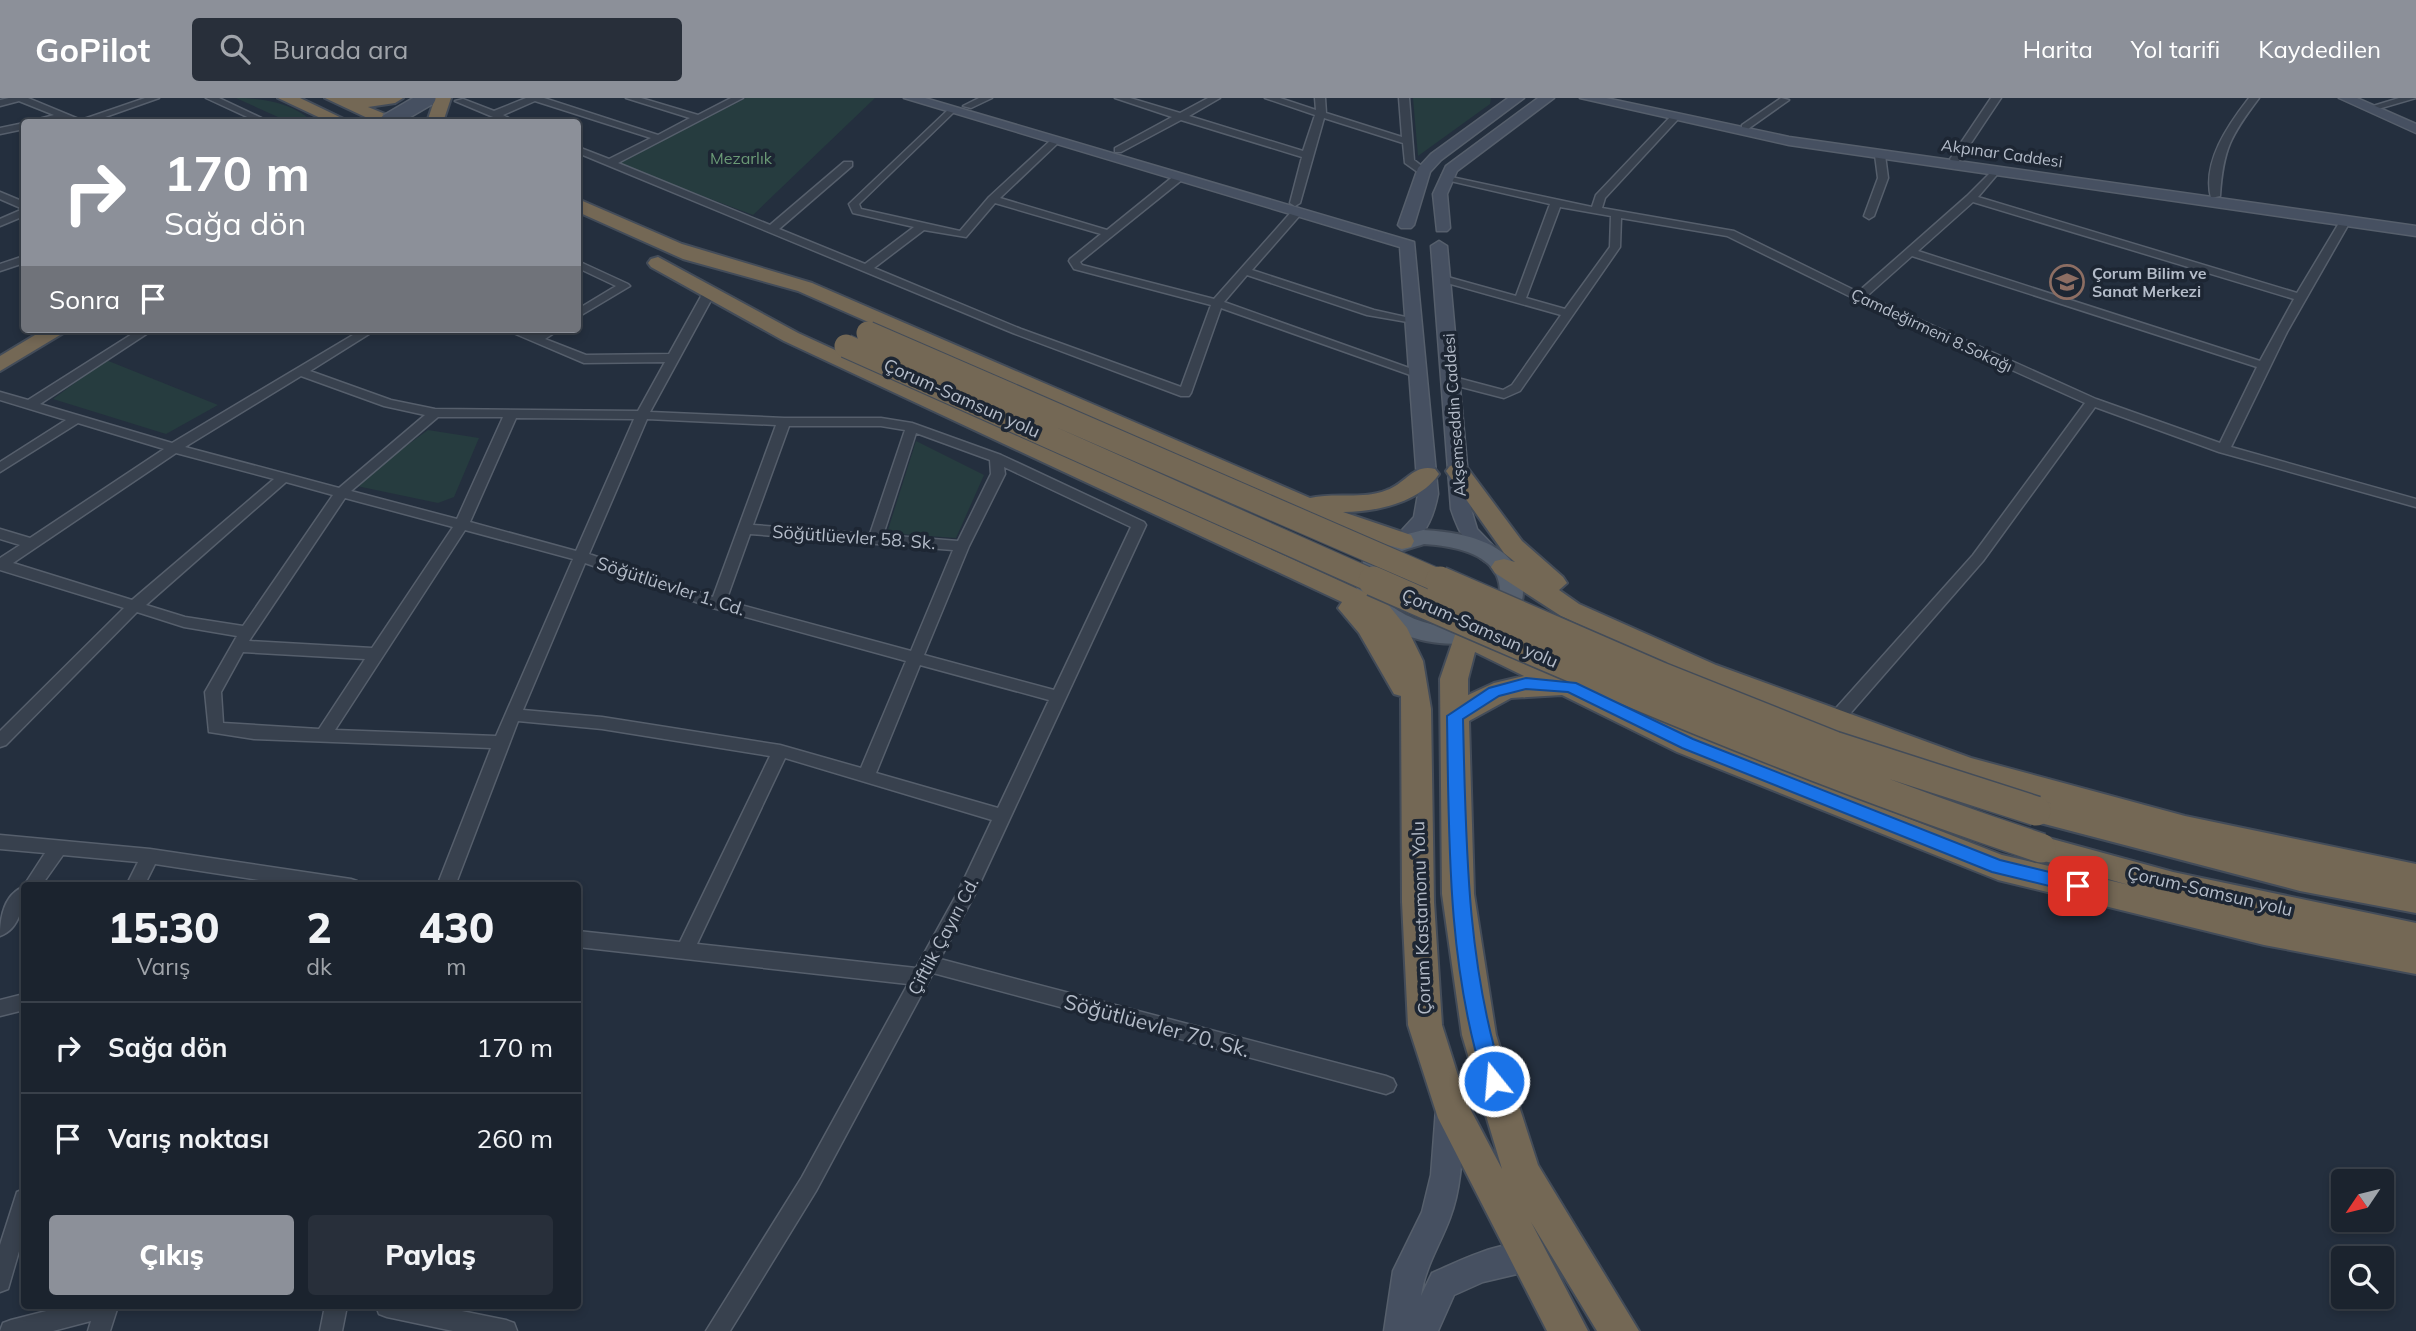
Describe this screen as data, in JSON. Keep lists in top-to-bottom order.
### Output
{
  "streets": {
    "highway": ["Çorum-Samsun yolu", "Çorum Kastamonu Yolu"],
    "street": [
      "Akpınar Caddesi",
      "Çamdeğirmeni 8.Sokağı",
      "Akşemseddin Caddesi",
      "Söğütlüevler 58. Sk.",
      "Söğütlüevler 1. Cd.",
      "Çiftlik Çayırı Cd.",
      "Söğütlüevler 70. Sk."
    ]
  },
  "crossings": [
    ["Çamdeğirmeni 8.Sokağı", "Akşemseddin Caddesi"],
    ["Akşemseddin Caddesi", "Çorum Kastamonu Yolu"],
    ["Söğütlüevler 1. Cd.", "Çiftlik Çayırı Cd."],
    ["Çiftlik Çayırı Cd.", "Söğütlüevler 70. Sk."]
  ],
  "parks": ["Mezarlık"],
  "places": {
    "school or university": ["Çorum Bilim ve Sanat Merkezi"]
  },
  "north": "bottom left",
  "page": {
    "header": "GoPilot",
    "search": "Burada ara",
    "nav": ["Harita", "Yol tarifi", "Kaydedilen"],
    "turn": ["170 m", "Sağa dön"],
    "then": "Sonra",
    "eta": [
      "15:30",
      "Varış",
      "2",
      "dk",
      "430",
      "m"
    ],
    "list": [
      {
        "name": "Sağa dön",
        "value": "170 m"
      },
      {
        "name": "Varış noktası",
        "value": "260 m"
      }
    ],
    "buttons": ["Çıkış", "Paylaş"]
  }
}
